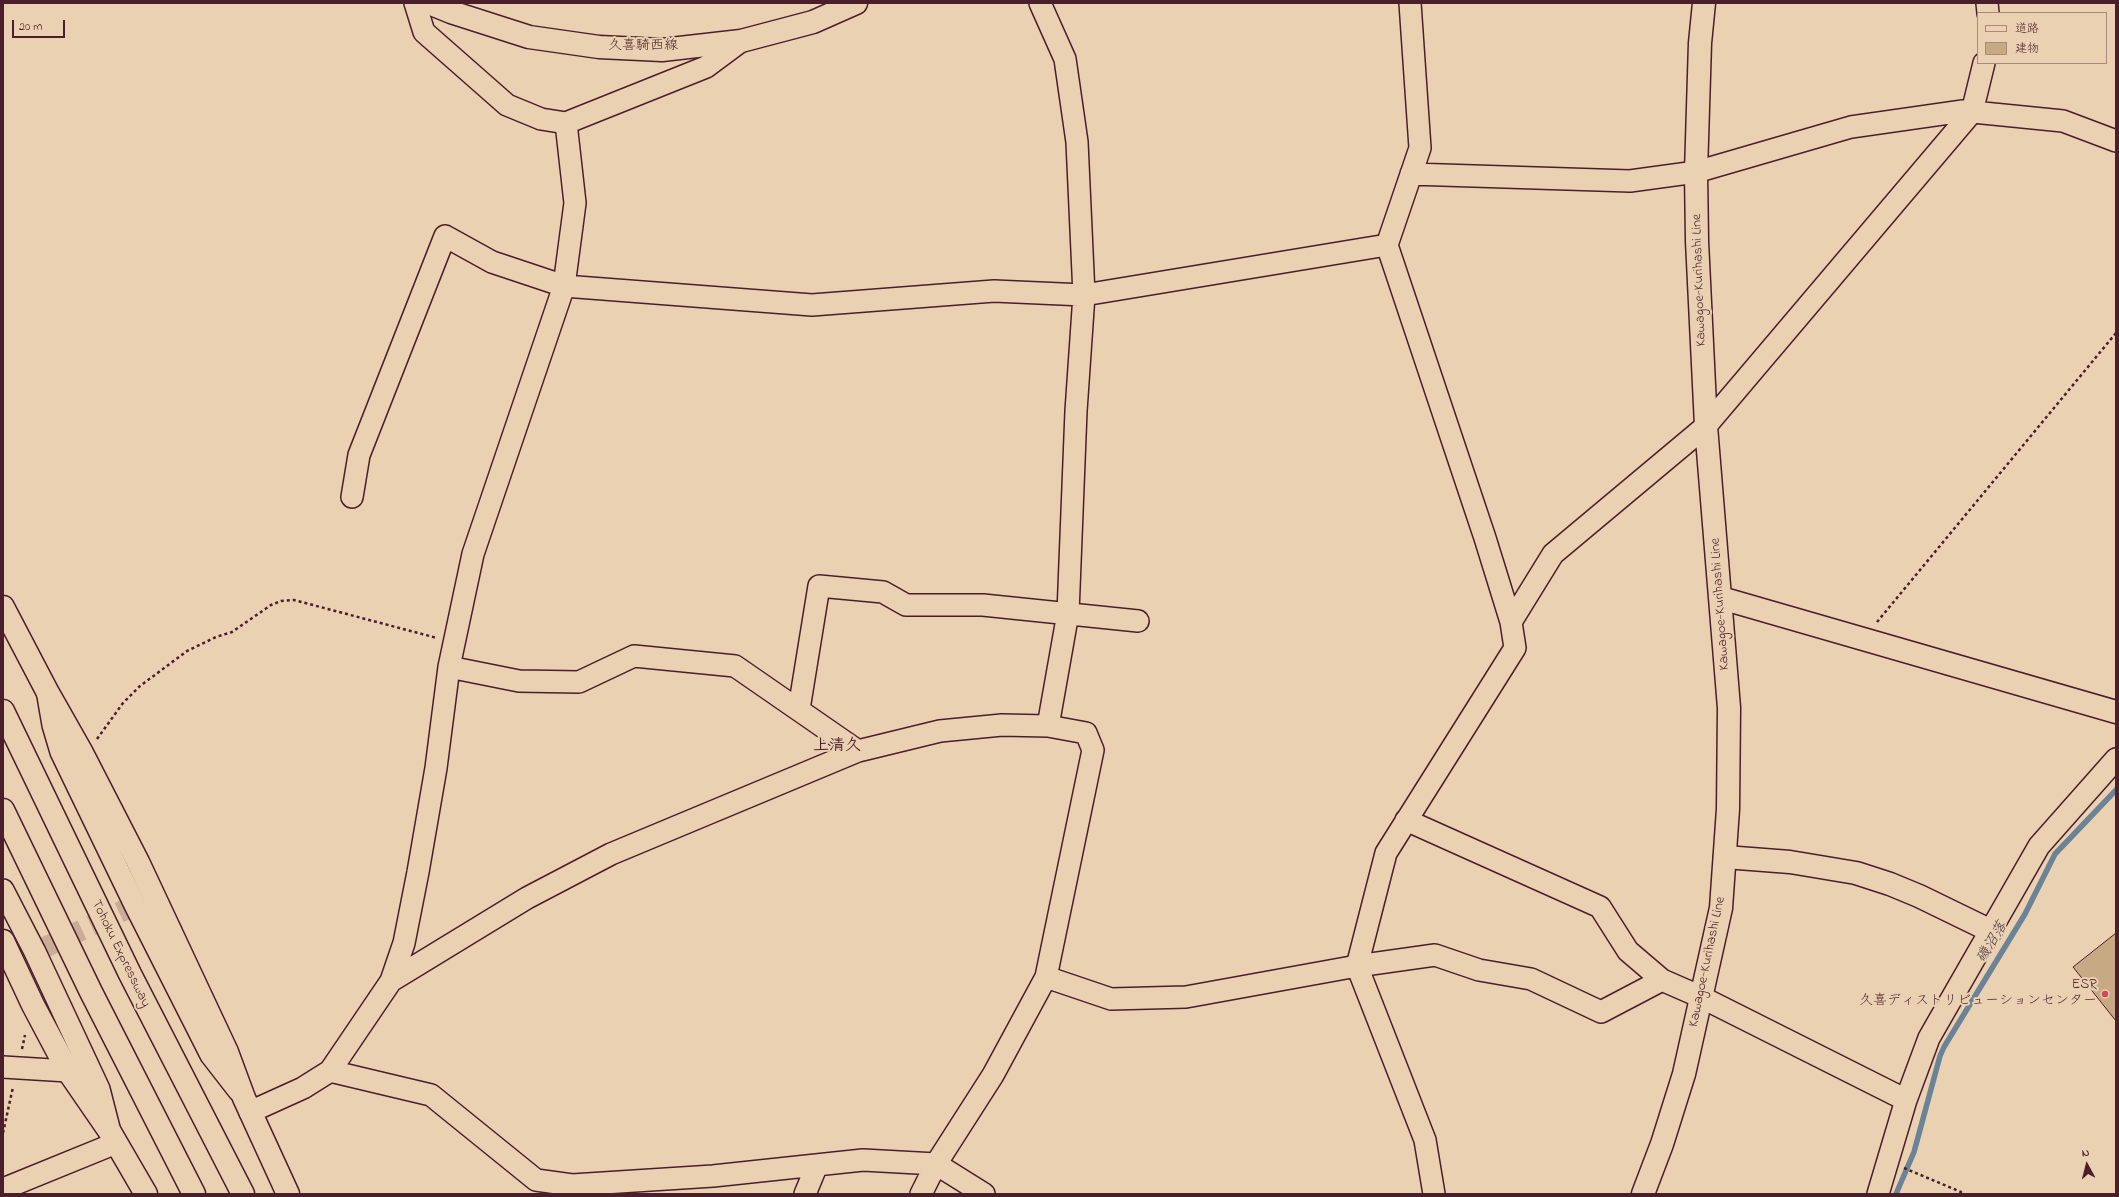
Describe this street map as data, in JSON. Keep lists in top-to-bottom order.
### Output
{
  "streets": {
    "main road": ["久喜騎西線", "Kawagoe-Kurihashi Line", "Tohoku Expressway"]
  },
  "districts": ["上清久"],
  "water": ["磯沼落"],
  "places": ["ESR 久喜ディストリビューションセンター"],
  "legend": ["道路", "建物"],
  "scale_bar": "20 m",
  "north": "top"
}
